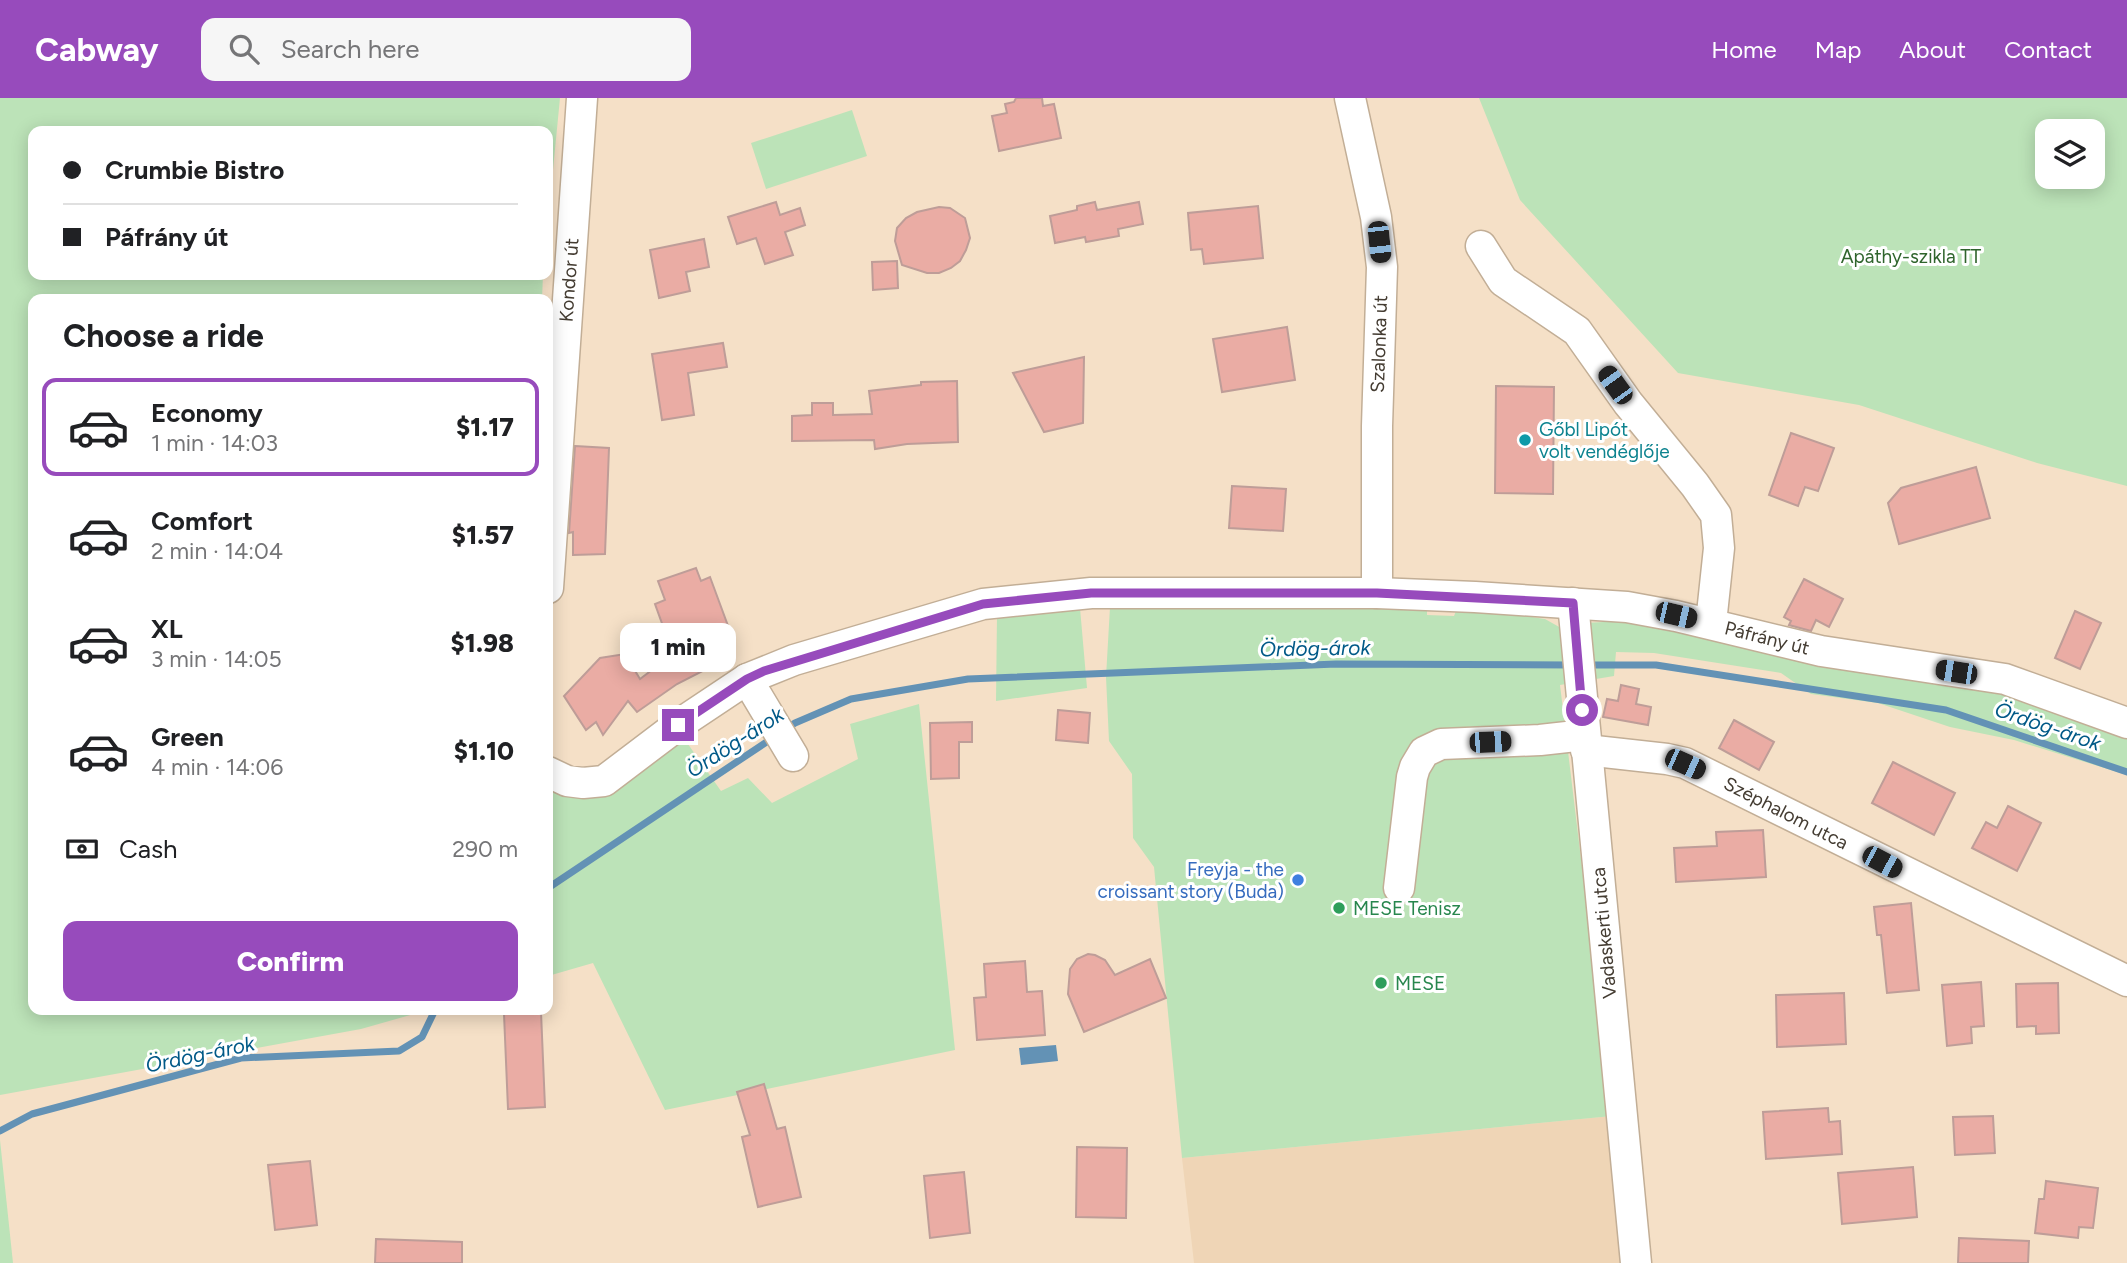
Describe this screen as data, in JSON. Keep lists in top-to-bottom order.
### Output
{
  "streets": {
    "street": [
      "Kondor út",
      "Szalonka út",
      "Páfrány út",
      "Széphalom utca",
      "Vadaskerti utca"
    ]
  },
  "crossings": [
    ["Szalonka út", "Páfrány út"],
    ["Páfrány út", "Vadaskerti utca"],
    ["Széphalom utca", "Vadaskerti utca"]
  ],
  "water": ["Ördög-árok"],
  "parks": ["Apáthy-szikla TT"],
  "places": [
    "Gőbl Lipót volt vendéglője",
    "Freyja - the croissant story (Buda)",
    "MESE Tenisz",
    "MESE"
  ],
  "page": {
    "header": "Cabway",
    "search": "Search here",
    "nav": [
      "Home",
      "Map",
      "About",
      "Contact"
    ],
    "banner": ["Crumbie Bistro", "Páfrány út"],
    "heading": "Choose a ride",
    "list": [
      {
        "name": "Economy",
        "note": "1 min · 14:03",
        "value": "$1.17"
      },
      {
        "name": "Comfort",
        "note": "2 min · 14:04",
        "value": "$1.57"
      },
      {
        "name": "XL",
        "note": "3 min · 14:05",
        "value": "$1.98"
      },
      {
        "name": "Green",
        "note": "4 min · 14:06",
        "value": "$1.10"
      }
    ],
    "bubble": "1 min",
    "pay": ["Cash", "290 m"],
    "buttons": "Confirm"
  }
}
